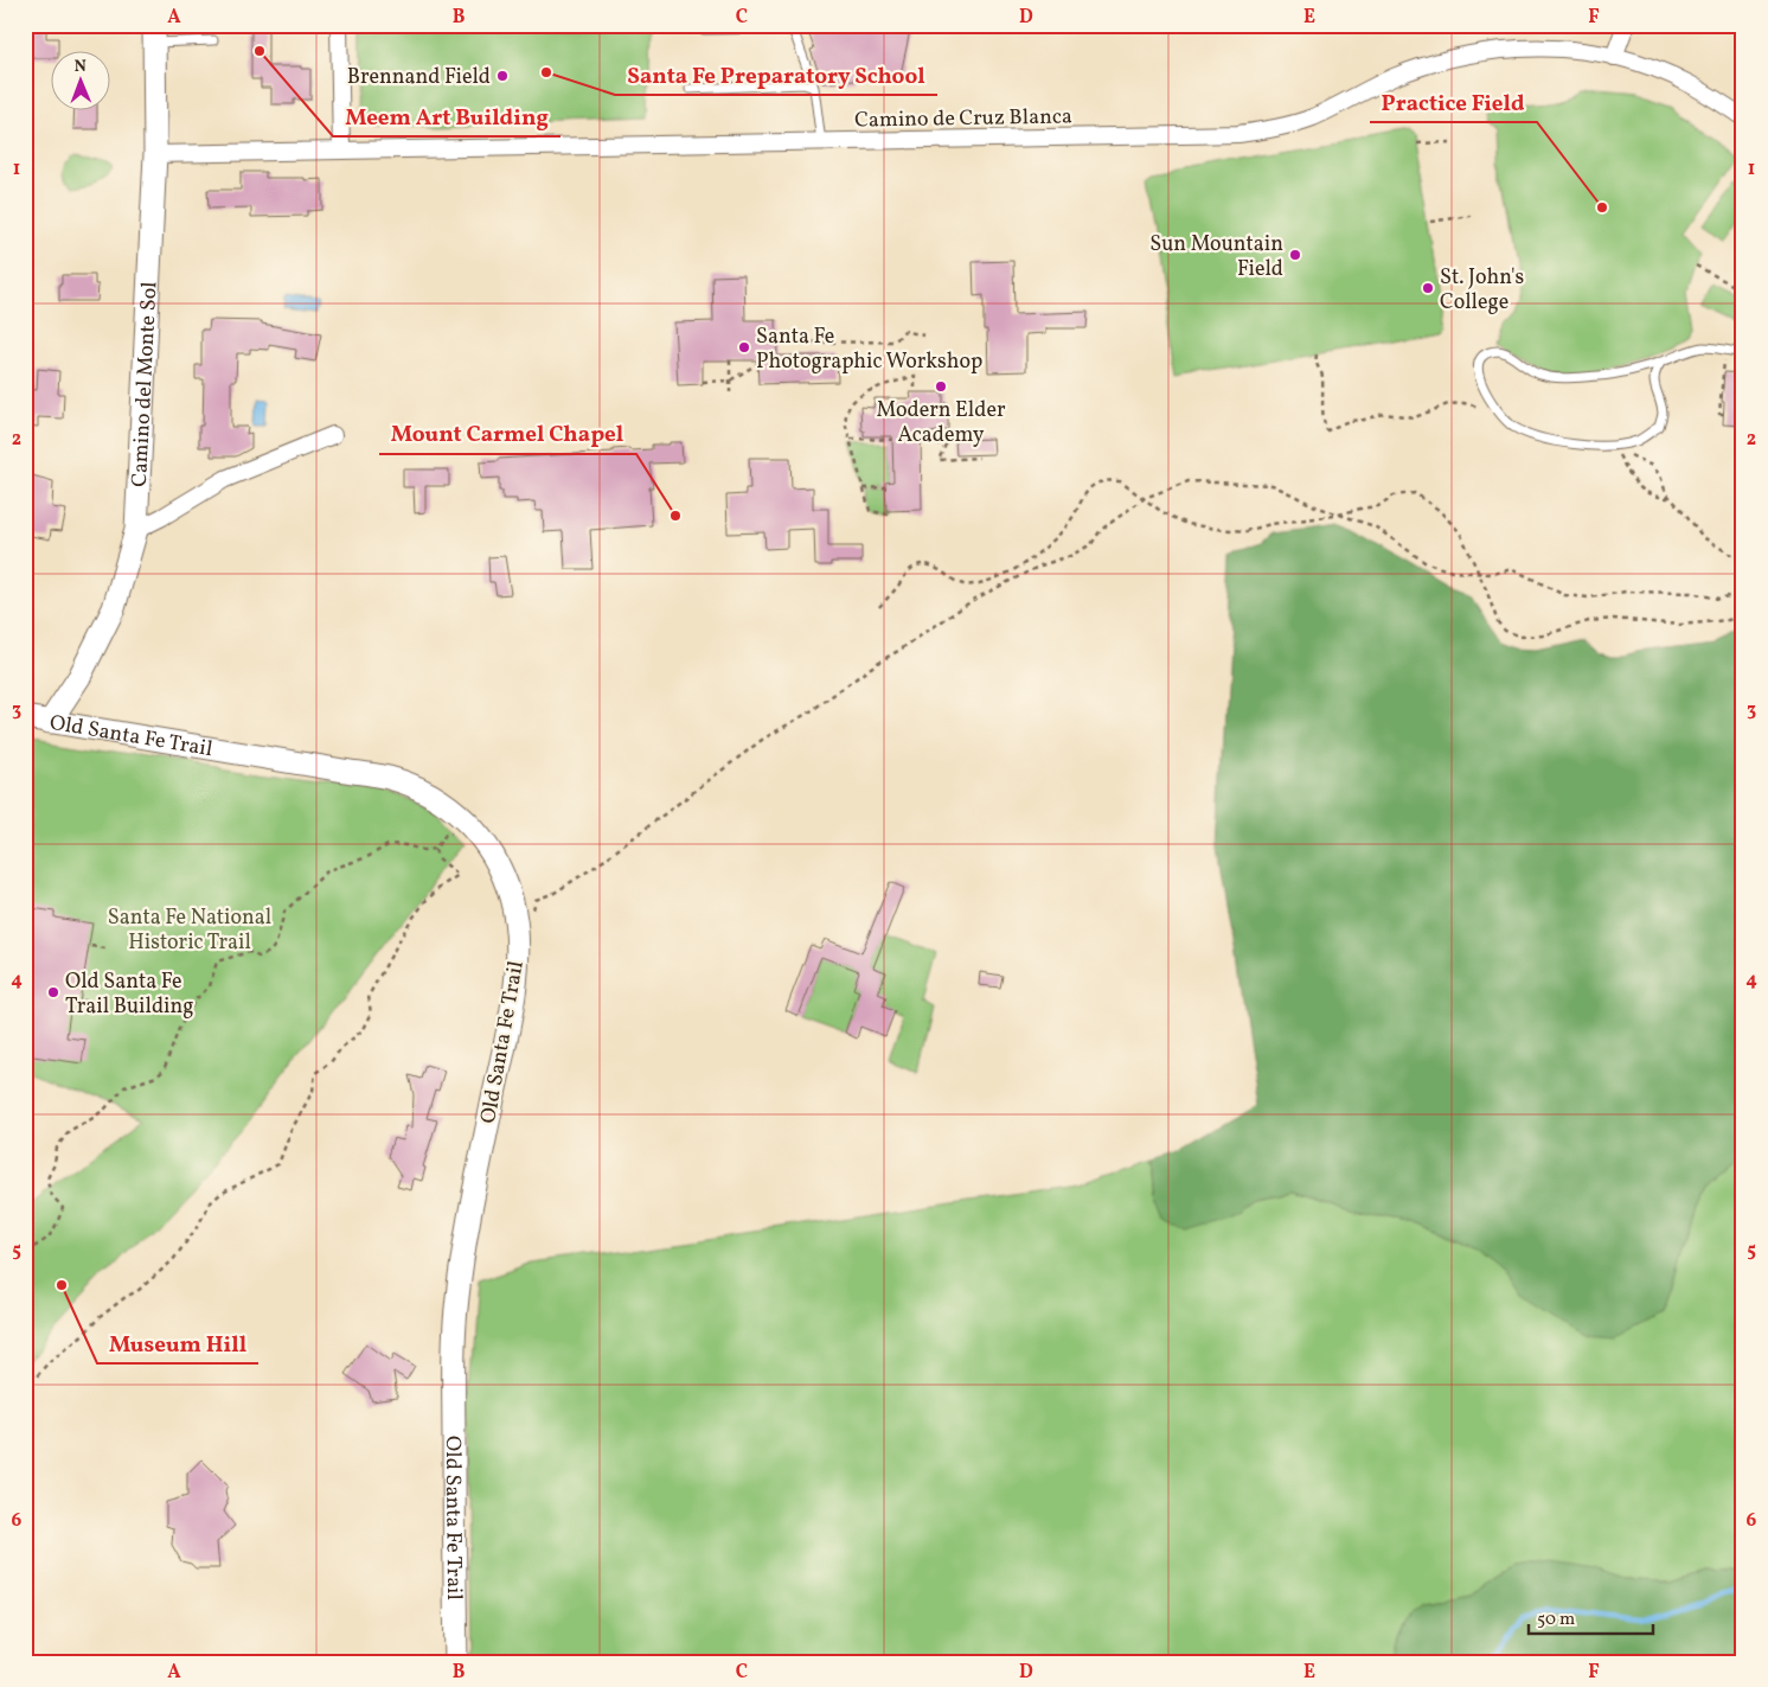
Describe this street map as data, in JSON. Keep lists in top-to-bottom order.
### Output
{
  "streets": {
    "street": ["Camino de Cruz Blanca", "Camino del Monte Sol", "Old Santa Fe Trail"]
  },
  "crossings": [
    ["Camino de Cruz Blanca", "Camino del Monte Sol"],
    ["Camino del Monte Sol", "Old Santa Fe Trail"]
  ],
  "parks": ["Santa Fe National Historic Trail"],
  "places": [
    "Meem Art Building",
    "Santa Fe Preparatory School",
    "Brennand Field",
    "Practice Field",
    "Sun Mountain Field",
    "St. John's College",
    "Santa Fe Photographic Workshop",
    "Modern Elder Academy",
    "Mount Carmel Chapel",
    "Old Santa Fe Trail Building",
    "Museum Hill"
  ],
  "scale_bar": "50 m",
  "north": "top",
  "grid": {
    "columns": [
      "A",
      "B",
      "C",
      "D",
      "E",
      "F"
    ],
    "rows": [
      "1",
      "2",
      "3",
      "4",
      "5",
      "6"
    ]
  }
}
